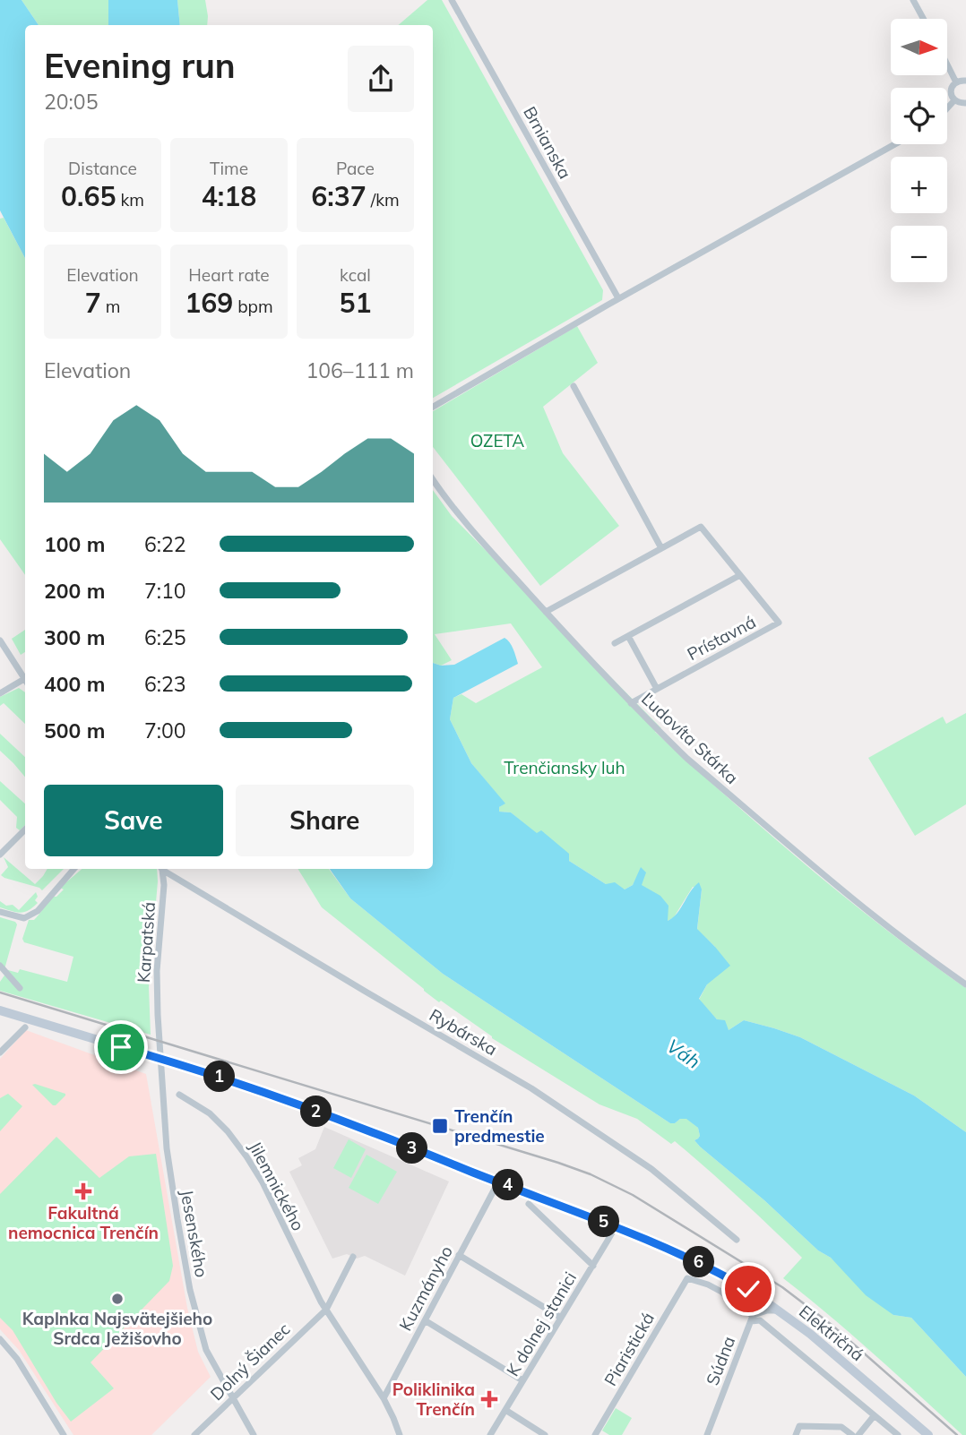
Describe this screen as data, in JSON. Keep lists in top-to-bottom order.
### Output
{
  "streets": {
    "main road": ["Električná"],
    "street": [
      "Brnianska",
      "Prístavná",
      "Ľudovíta Stárka",
      "Karpatská",
      "Rybárska",
      "Jilemnického",
      "Jesenského",
      "Kuzmányho",
      "K dolnej stanici",
      "Piaristická",
      "Súdna",
      "Dolný Šianec"
    ]
  },
  "crossings": [
    ["Prístavná", "Ľudovíta Stárka"],
    ["Karpatská", "Jesenského"],
    ["Jilemnického", "Kuzmányho"],
    ["Jilemnického", "Dolný Šianec"],
    ["Jesenského", "Dolný Šianec"],
    ["K dolnej stanici", "Električná"],
    ["Električná", "Piaristická"],
    ["Električná", "Súdna"]
  ],
  "water": ["Váh"],
  "parks": ["OZETA", "Trenčiansky luh"],
  "places": {
    "transit": ["Trenčín predmestie"],
    "health": ["Fakultná nemocnica Trenčín", "Poliklinika Trenčín"],
    "other": ["Kaplnka Najsvätejšieho Srdca Ježišovho"]
  },
  "north": "right",
  "page": {
    "map_buttons": ["+", "−"],
    "heading": ["Evening run", "20:05"],
    "stats": [
      ["Distance", "0.65 km"],
      ["Time", "4:18"],
      ["Pace", "6:37 /km"],
      ["Elevation", "7 m"],
      ["Heart rate", "169 bpm"],
      ["kcal", "51"]
    ],
    "chart": ["Elevation", "106–111 m"],
    "list": [
      {
        "name": "100 m",
        "note": "6:22"
      },
      {
        "name": "200 m",
        "note": "7:10"
      },
      {
        "name": "300 m",
        "note": "6:25"
      },
      {
        "name": "400 m",
        "note": "6:23"
      },
      {
        "name": "500 m",
        "note": "7:00"
      }
    ],
    "buttons": ["Save", "Share"],
    "pins": [
      "1",
      "2",
      "3",
      "4",
      "5",
      "6"
    ]
  }
}
